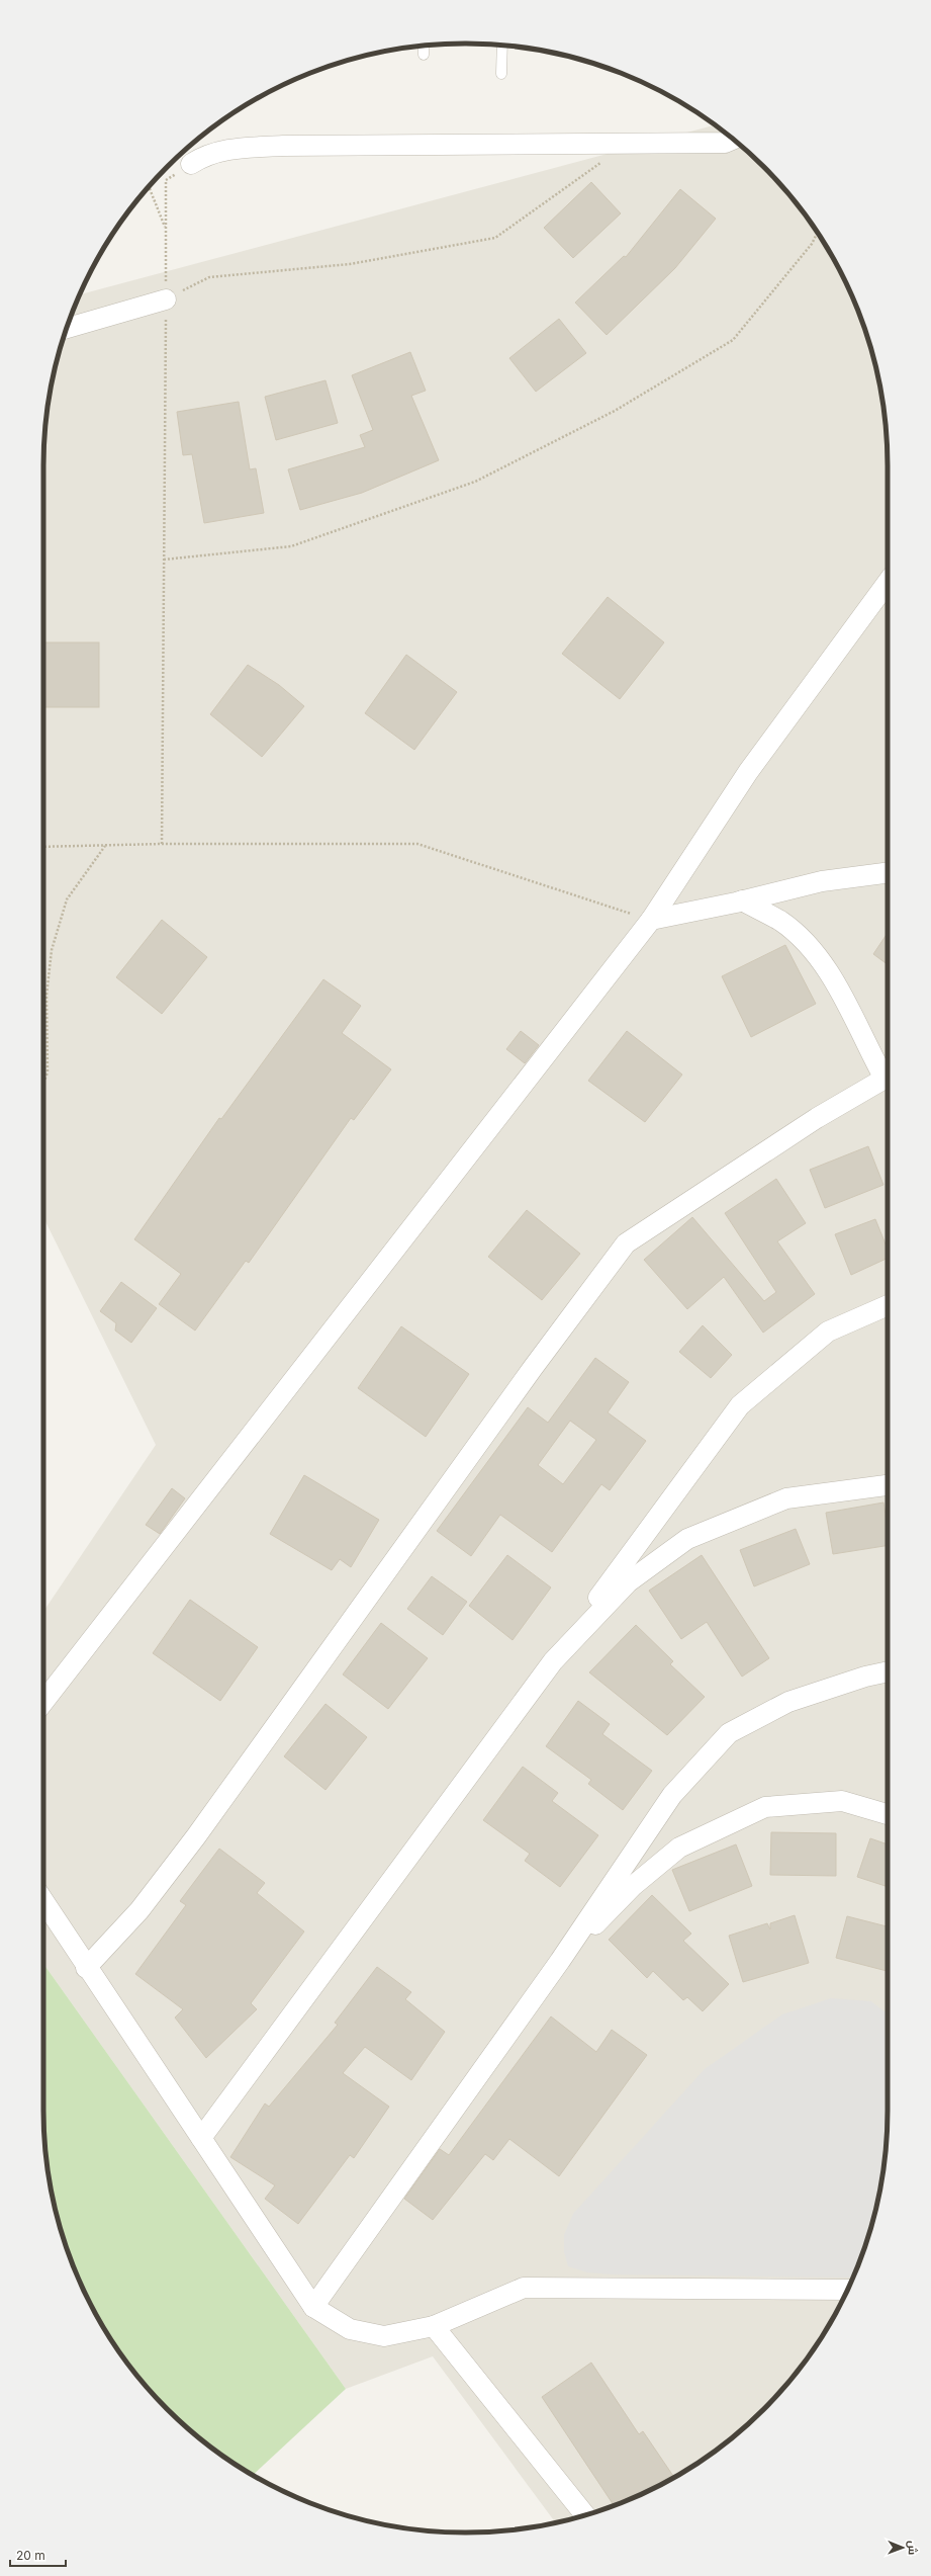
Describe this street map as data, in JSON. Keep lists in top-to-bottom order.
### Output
{
  "scale_bar": "20 m",
  "north": "right"
}
